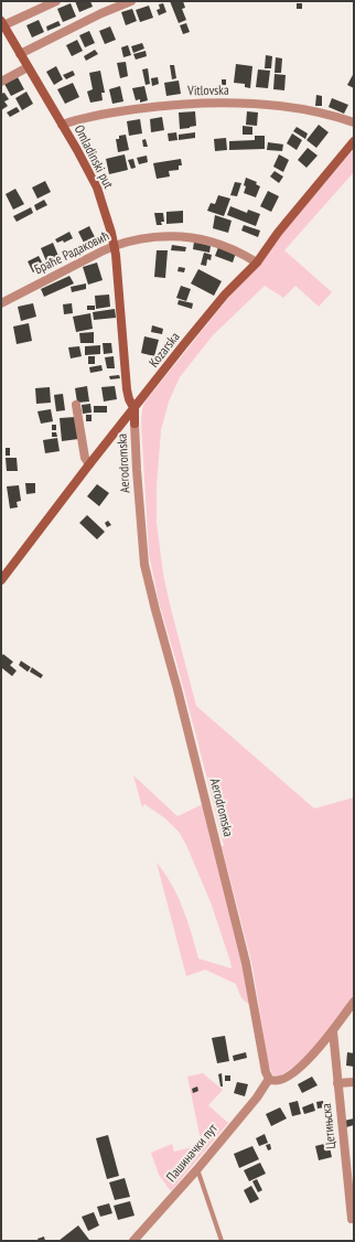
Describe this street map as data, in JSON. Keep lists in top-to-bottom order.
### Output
{
  "streets": {
    "street": [
      "Vitlovska",
      "Omladinski put",
      "Браће Радаковић",
      "Kozarska",
      "Aerodromska",
      "Цетињска",
      "Пашиначки пут"
    ]
  },
  "crossings": [
    ["Vitlovska", "Omladinski put"],
    ["Omladinski put", "Браће Радаковић"],
    ["Omladinski put", "Kozarska"],
    ["Omladinski put", "Aerodromska"],
    ["Браће Радаковић", "Kozarska"],
    ["Aerodromska", "Пашиначки пут"]
  ]
}
